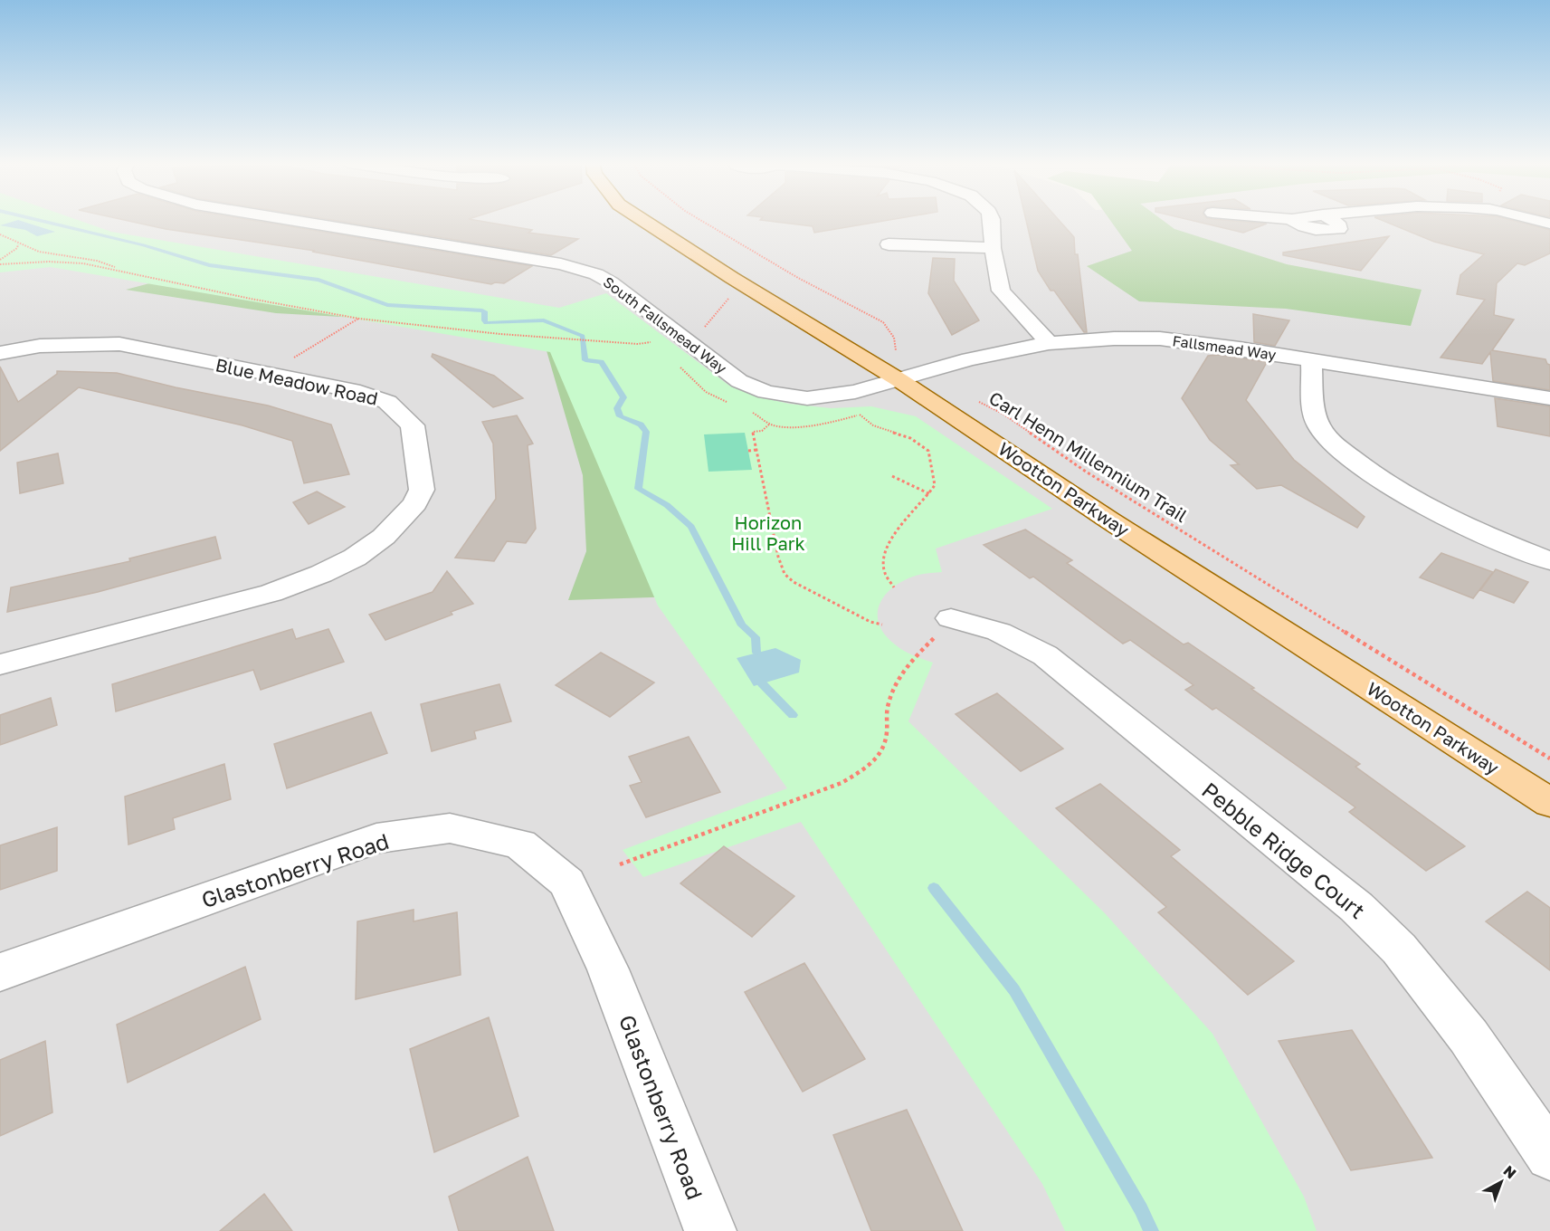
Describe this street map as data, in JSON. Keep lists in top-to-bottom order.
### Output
{
  "streets": {
    "main road": ["Wootton Parkway"],
    "street": [
      "South Fallsmead Way",
      "Fallsmead Way",
      "Blue Meadow Road",
      "Pebble Ridge Court",
      "Glastonberry Road"
    ],
    "path": ["Carl Henn Millennium Trail"]
  },
  "crossings": [
    ["South Fallsmead Way", "Fallsmead Way"],
    ["South Fallsmead Way", "Wootton Parkway"],
    ["Fallsmead Way", "Wootton Parkway"]
  ],
  "parks": ["Horizon Hill Park"],
  "north": "top right"
}
